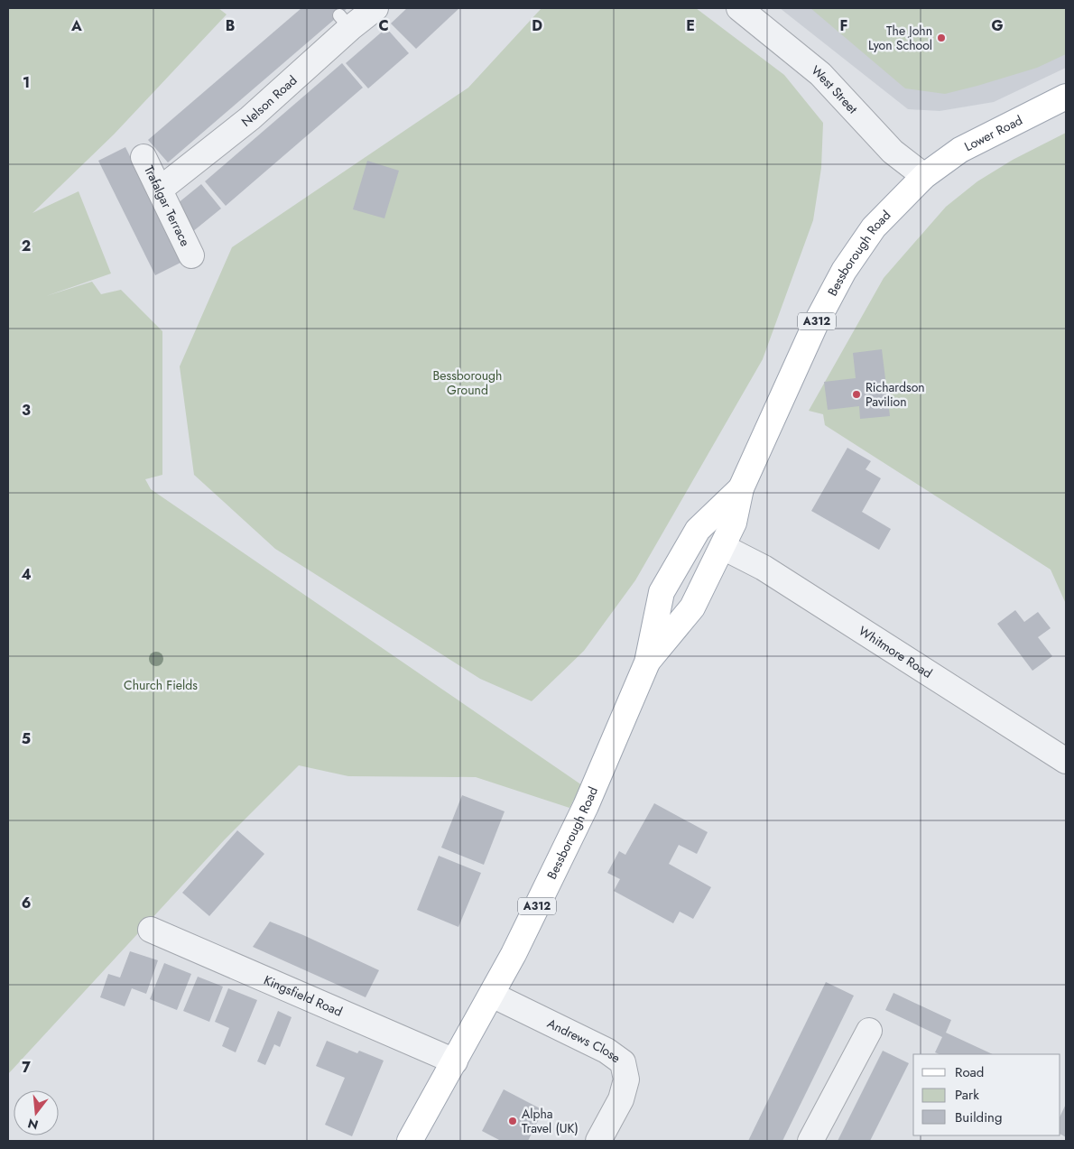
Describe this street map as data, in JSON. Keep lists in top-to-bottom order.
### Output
{
  "streets": {
    "main road": ["Lower Road", "Bessborough Road", "A312"],
    "street": [
      "West Street",
      "Nelson Road",
      "Trafalgar Terrace",
      "Whitmore Road",
      "Kingsfield Road",
      "Andrews Close"
    ]
  },
  "crossings": [
    ["West Street", "Lower Road"],
    ["West Street", "Bessborough Road"],
    ["Nelson Road", "Trafalgar Terrace"],
    ["Lower Road", "Bessborough Road"],
    ["Bessborough Road", "Whitmore Road"],
    ["Bessborough Road", "Kingsfield Road"],
    ["Bessborough Road", "Andrews Close"]
  ],
  "parks": ["Bessborough Ground", "Church Fields"],
  "places": ["The John Lyon School", "Richardson Pavilion", "Alpha Travel (UK)"],
  "legend": ["Road", "Park", "Building"],
  "north": "bottom",
  "grid": {
    "columns": [
      "A",
      "B",
      "C",
      "D",
      "E",
      "F",
      "G"
    ],
    "rows": [
      "1",
      "2",
      "3",
      "4",
      "5",
      "6",
      "7"
    ]
  }
}
